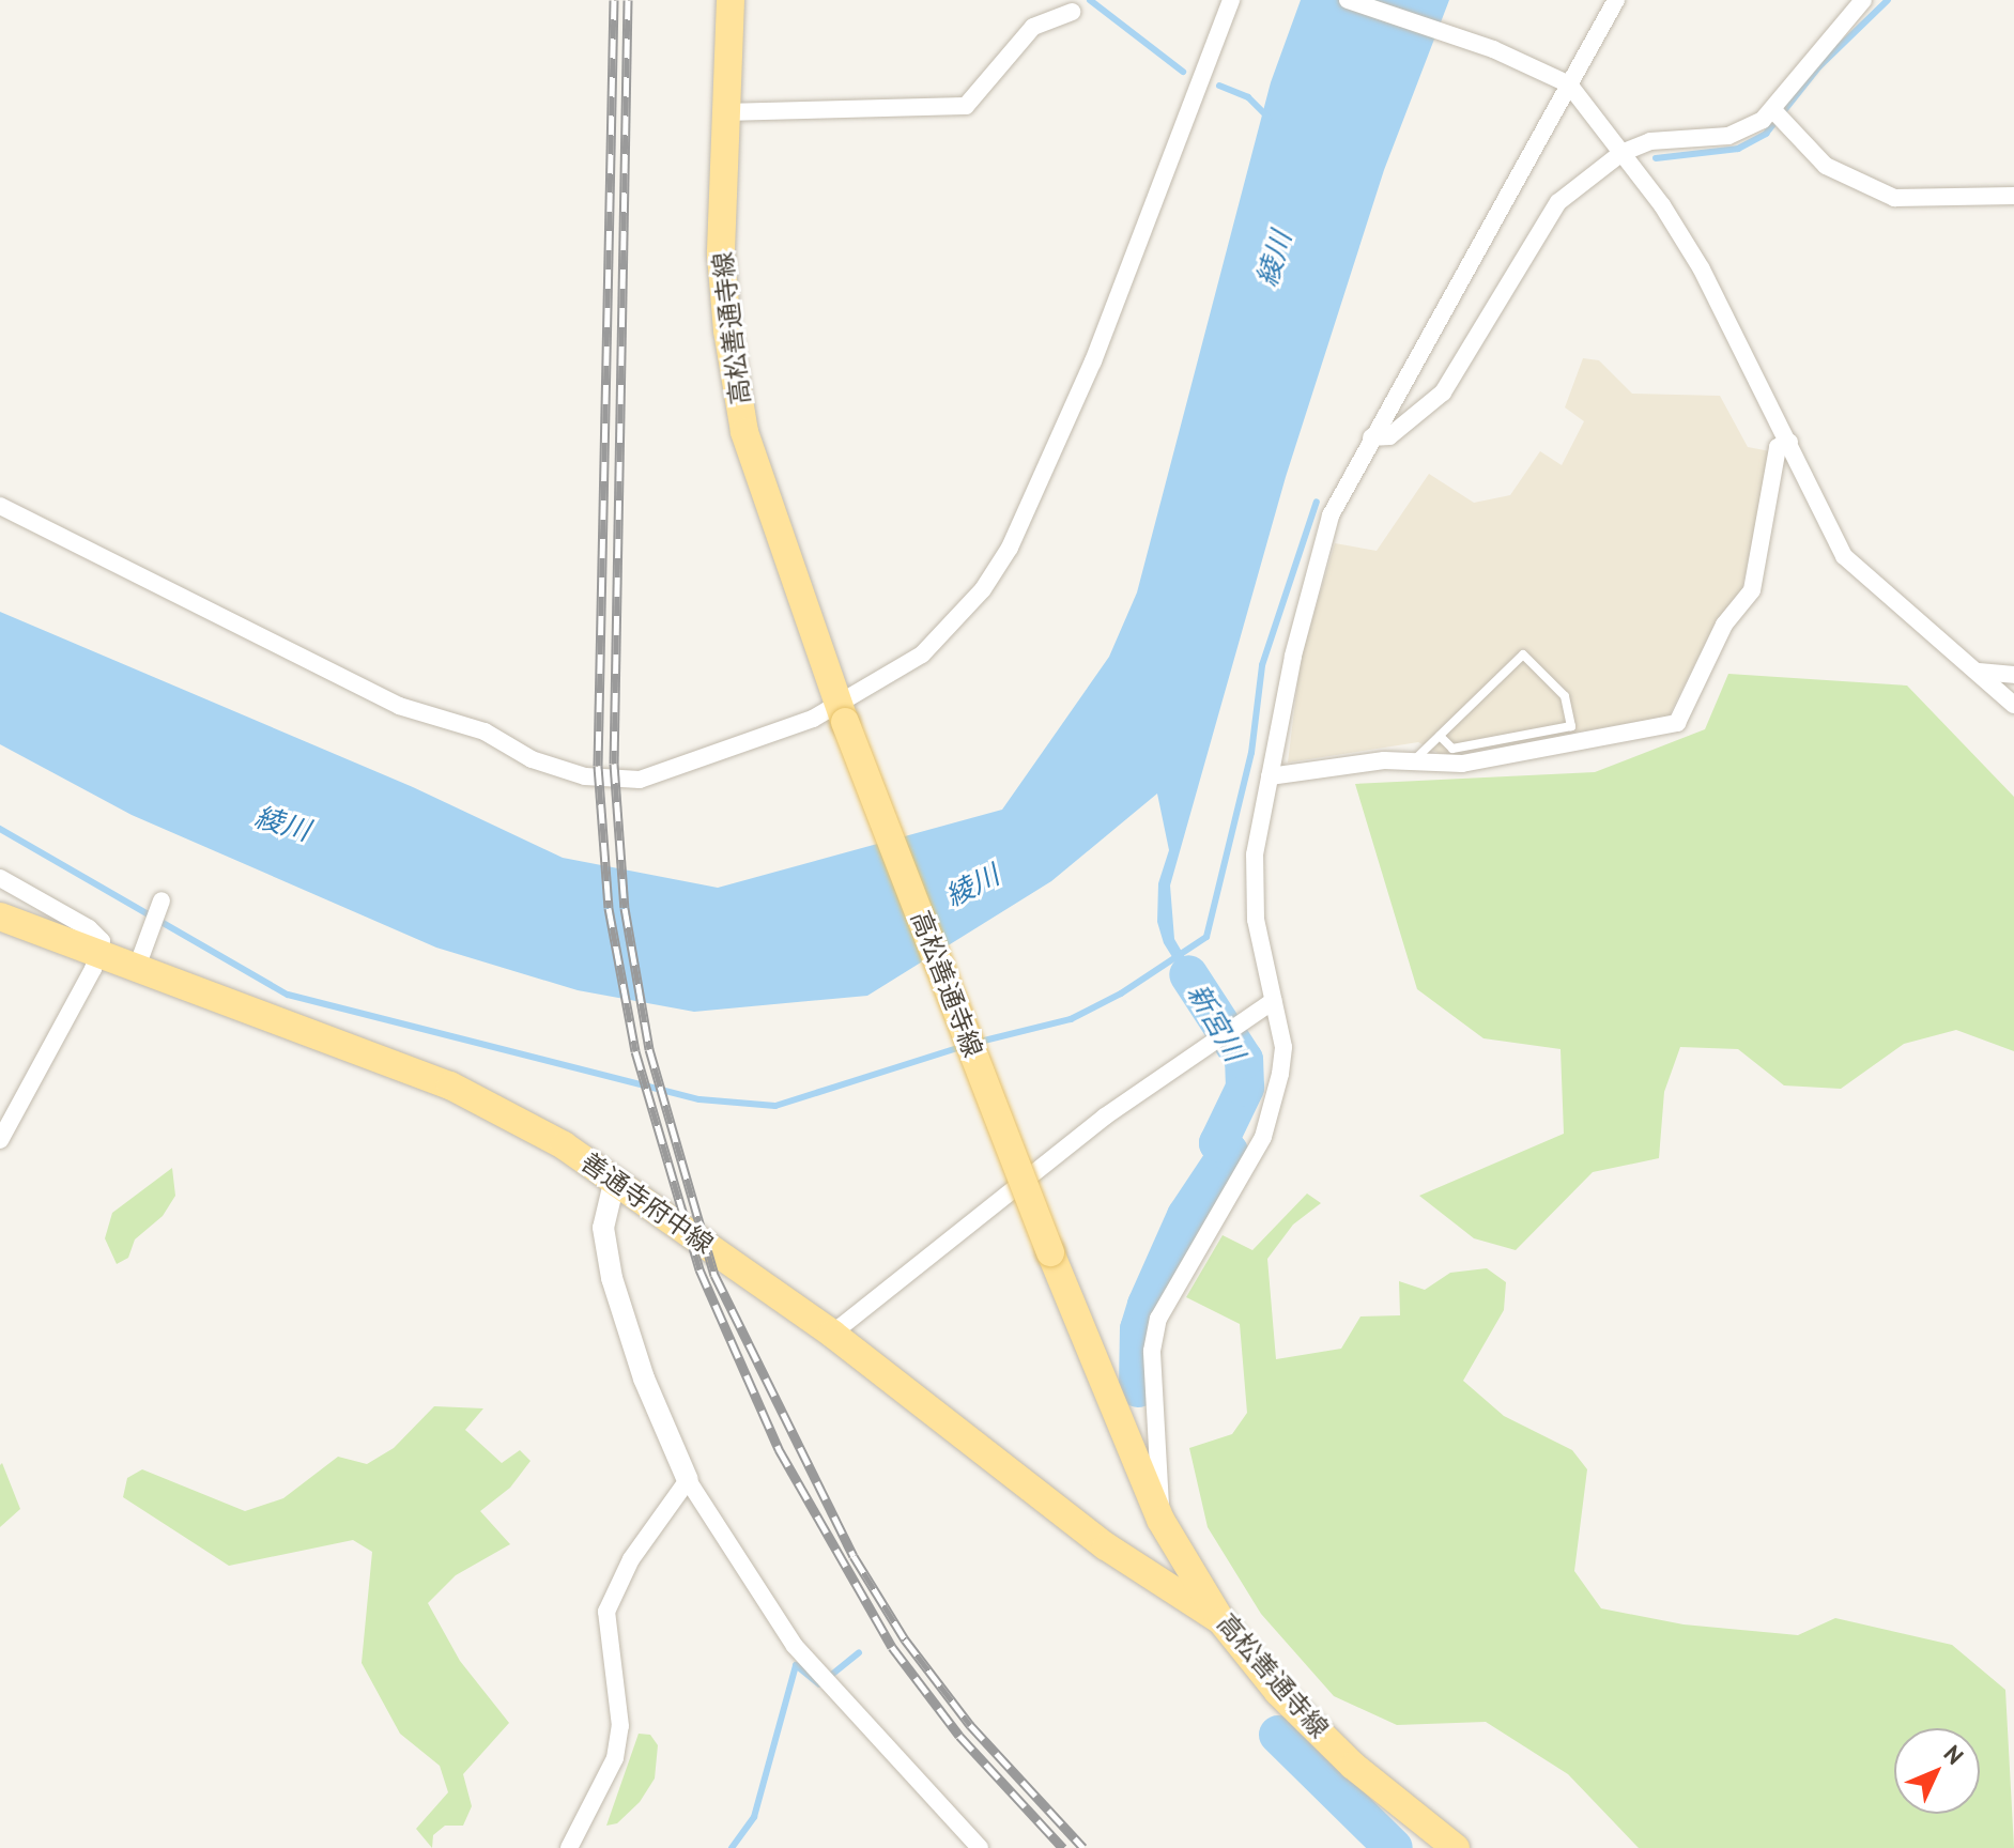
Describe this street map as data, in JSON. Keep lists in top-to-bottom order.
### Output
{
  "streets": {
    "main road": ["高松善通寺線", "善通寺府中線"]
  },
  "crossings": [
    ["高松善通寺線", "善通寺府中線"]
  ],
  "water": ["綾川", "新宮川"],
  "north": "top right"
}
